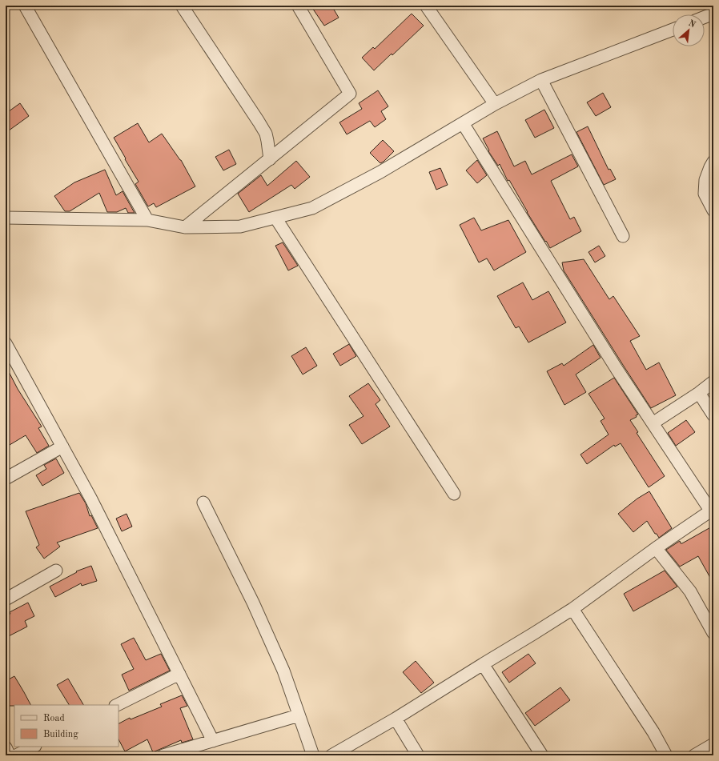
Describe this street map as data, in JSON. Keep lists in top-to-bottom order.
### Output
{
  "legend": ["Road", "Building"],
  "north": "top right"
}
